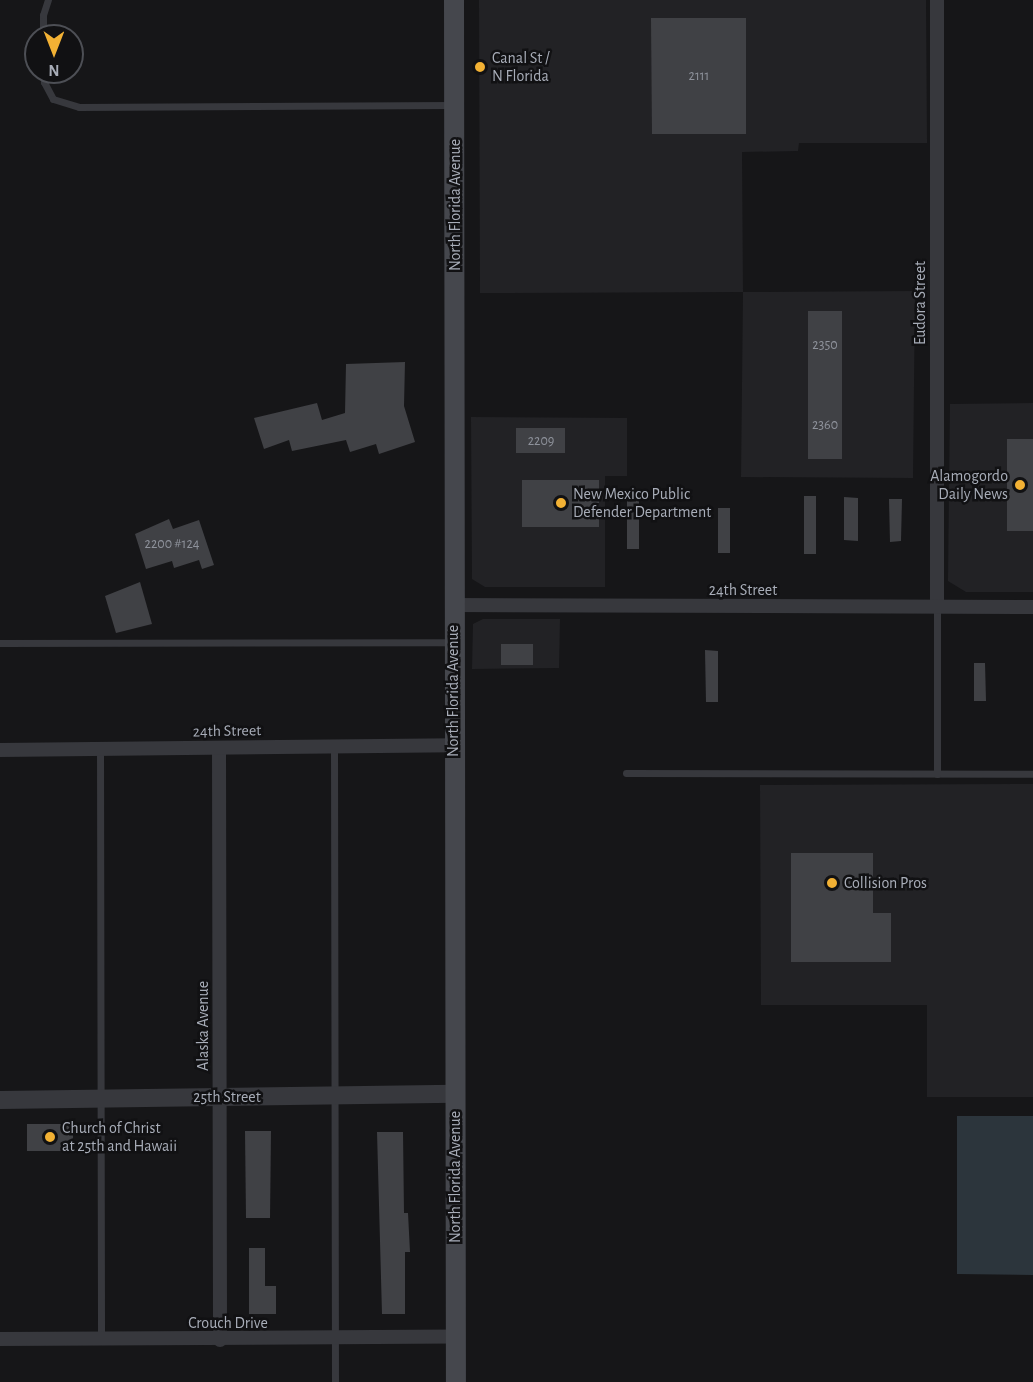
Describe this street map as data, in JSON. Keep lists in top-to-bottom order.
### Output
{
  "streets": {
    "main road": ["North Florida Avenue"],
    "street": [
      "Eudora Street",
      "24th Street",
      "Alaska Avenue",
      "25th Street",
      "Crouch Drive"
    ]
  },
  "crossings": [
    ["North Florida Avenue", "24th Street"],
    ["North Florida Avenue", "25th Street"],
    ["North Florida Avenue", "Crouch Drive"],
    ["Eudora Street", "24th Street"],
    ["24th Street", "Alaska Avenue"],
    ["Alaska Avenue", "25th Street"],
    ["Alaska Avenue", "Crouch Drive"]
  ],
  "places": [
    "Canal St / N Florida",
    "Alamogordo Daily News",
    "New Mexico Public Defender Department",
    "Collision Pros",
    "Church of Christ at 25th and Hawaii"
  ],
  "house_numbers": [
    "2111",
    "2350",
    "2360",
    "2209",
    "2200 #124"
  ],
  "north": "bottom"
}
